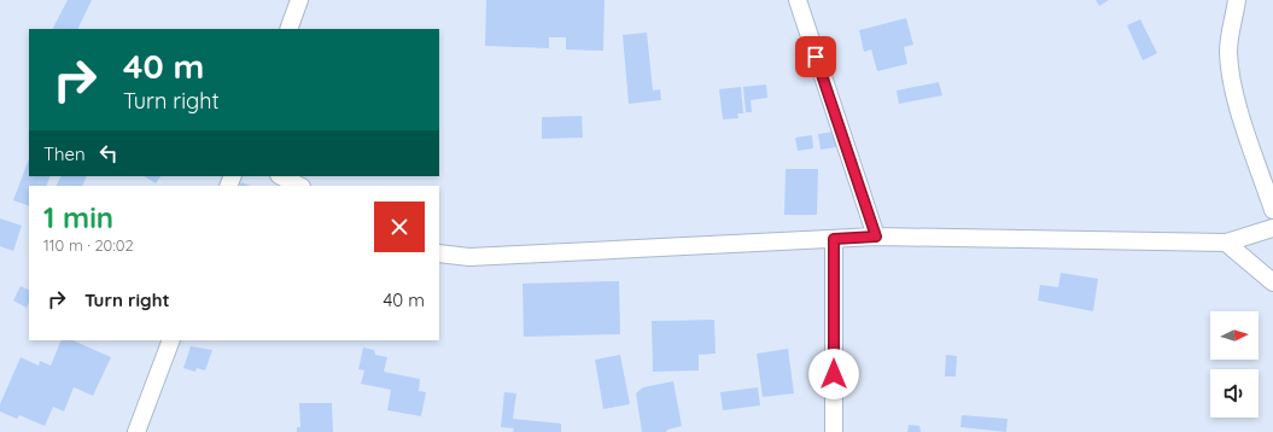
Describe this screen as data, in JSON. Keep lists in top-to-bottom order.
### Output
{
  "north": "right",
  "page": {
    "turn": ["40 m", "Turn right"],
    "then": "Then",
    "heading": ["1 min", "110 m · 20:02"],
    "list": [
      {
        "name": "Turn right",
        "value": "40 m"
      }
    ]
  }
}
